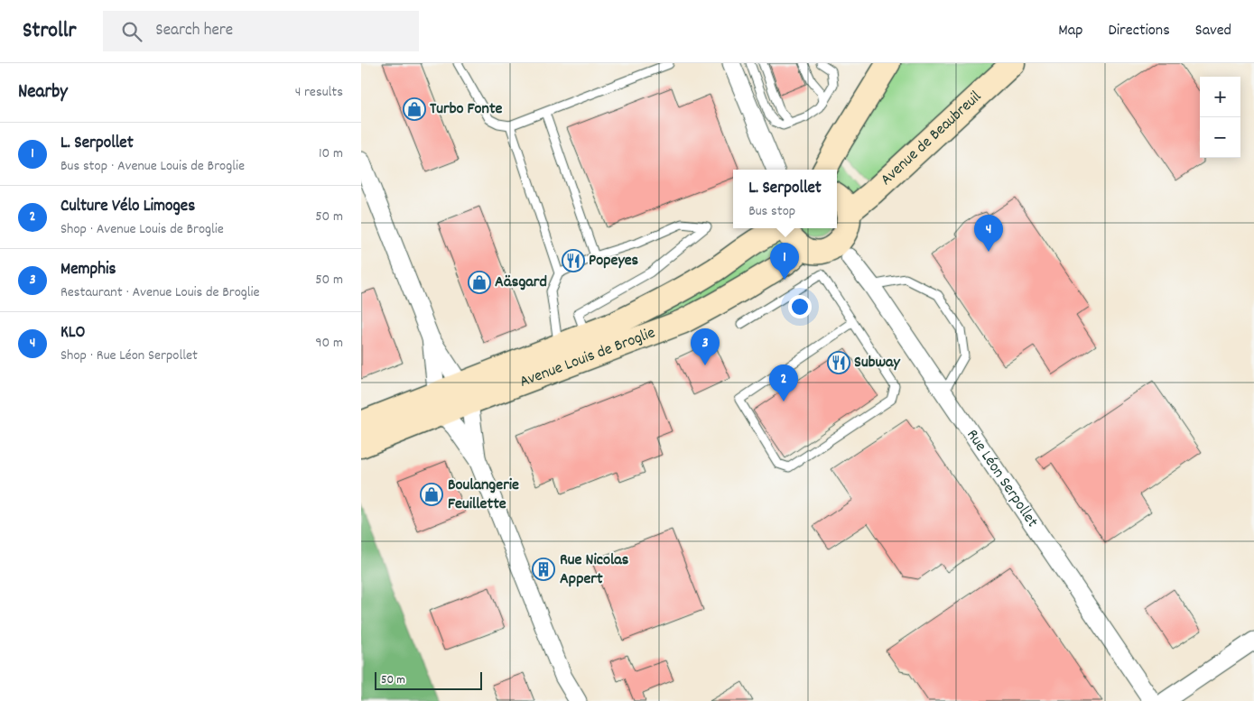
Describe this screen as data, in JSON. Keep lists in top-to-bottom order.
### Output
{
  "streets": {
    "main road": ["Avenue de Beaubreuil", "Avenue Louis de Broglie"],
    "street": ["Rue Léon Serpollet"]
  },
  "places": {
    "shop": ["Turbo Fonte", "Aäsgard", "Boulangerie Feuillette"],
    "restaurant": ["Popeyes", "Subway"],
    "building": ["Rue Nicolas Appert"]
  },
  "scale_bar": "50 m",
  "page": {
    "header": "Strollr",
    "search": "Search here",
    "nav": ["Map", "Directions", "Saved"],
    "heading": ["Nearby", "4 results"],
    "map_buttons": ["+", "−"],
    "list": [
      {
        "mark": "1",
        "name": "L. Serpollet",
        "note": "Bus stop · Avenue Louis de Broglie",
        "value": "10 m"
      },
      {
        "mark": "2",
        "name": "Culture Vélo Limoges",
        "note": "Shop · Avenue Louis de Broglie",
        "value": "50 m"
      },
      {
        "mark": "3",
        "name": "Memphis",
        "note": "Restaurant · Avenue Louis de Broglie",
        "value": "50 m"
      },
      {
        "mark": "4",
        "name": "KLO",
        "note": "Shop · Rue Léon Serpollet",
        "value": "90 m"
      }
    ],
    "popup": ["L. Serpollet", "Bus stop"],
    "pins": [
      "4",
      "1",
      "3",
      "2"
    ],
    "scale": "50 m"
  }
}
